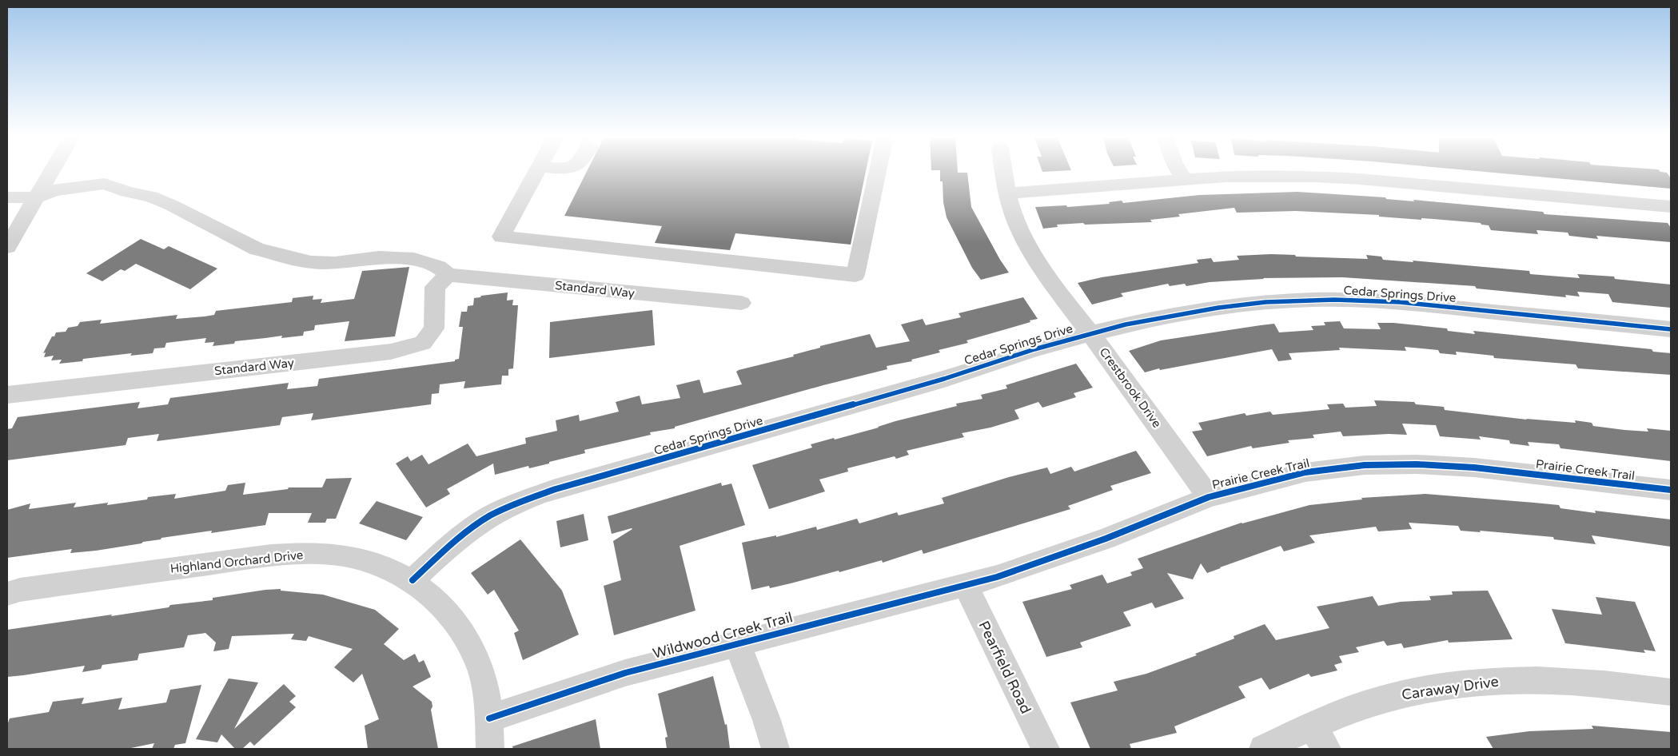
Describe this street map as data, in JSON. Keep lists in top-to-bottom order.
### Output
{
  "streets": {
    "street": [
      "Standard Way",
      "Cedar Springs Drive",
      "Crestbrook Drive",
      "Prairie Creek Trail",
      "Highland Orchard Drive",
      "Wildwood Creek Trail",
      "Pearfield Road",
      "Caraway Drive"
    ]
  },
  "crossings": [
    ["Cedar Springs Drive", "Crestbrook Drive"],
    ["Cedar Springs Drive", "Highland Orchard Drive"],
    ["Crestbrook Drive", "Prairie Creek Trail"],
    ["Prairie Creek Trail", "Wildwood Creek Trail"],
    ["Prairie Creek Trail", "Pearfield Road"],
    ["Highland Orchard Drive", "Wildwood Creek Trail"],
    ["Wildwood Creek Trail", "Pearfield Road"]
  ]
}
